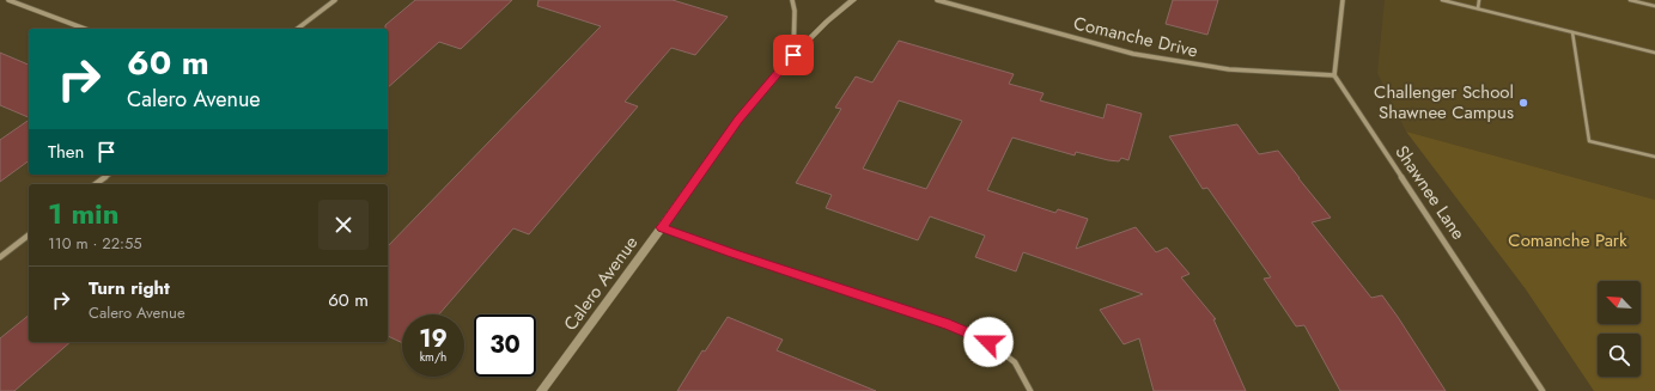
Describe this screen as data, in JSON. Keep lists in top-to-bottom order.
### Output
{
  "streets": {
    "street": ["Comanche Drive", "Shawnee Lane", "Calero Avenue"]
  },
  "crossings": [
    ["Comanche Drive", "Shawnee Lane"]
  ],
  "parks": ["Comanche Park"],
  "places": ["Challenger School Shawnee Campus"],
  "north": "top left",
  "page": {
    "turn": ["60 m", "Calero Avenue"],
    "then": "Then",
    "heading": ["1 min", "110 m · 22:55"],
    "list": [
      {
        "name": "Turn right",
        "note": "Calero Avenue",
        "value": "60 m"
      }
    ],
    "speed": "19 km/h",
    "limit": "30"
  }
}
